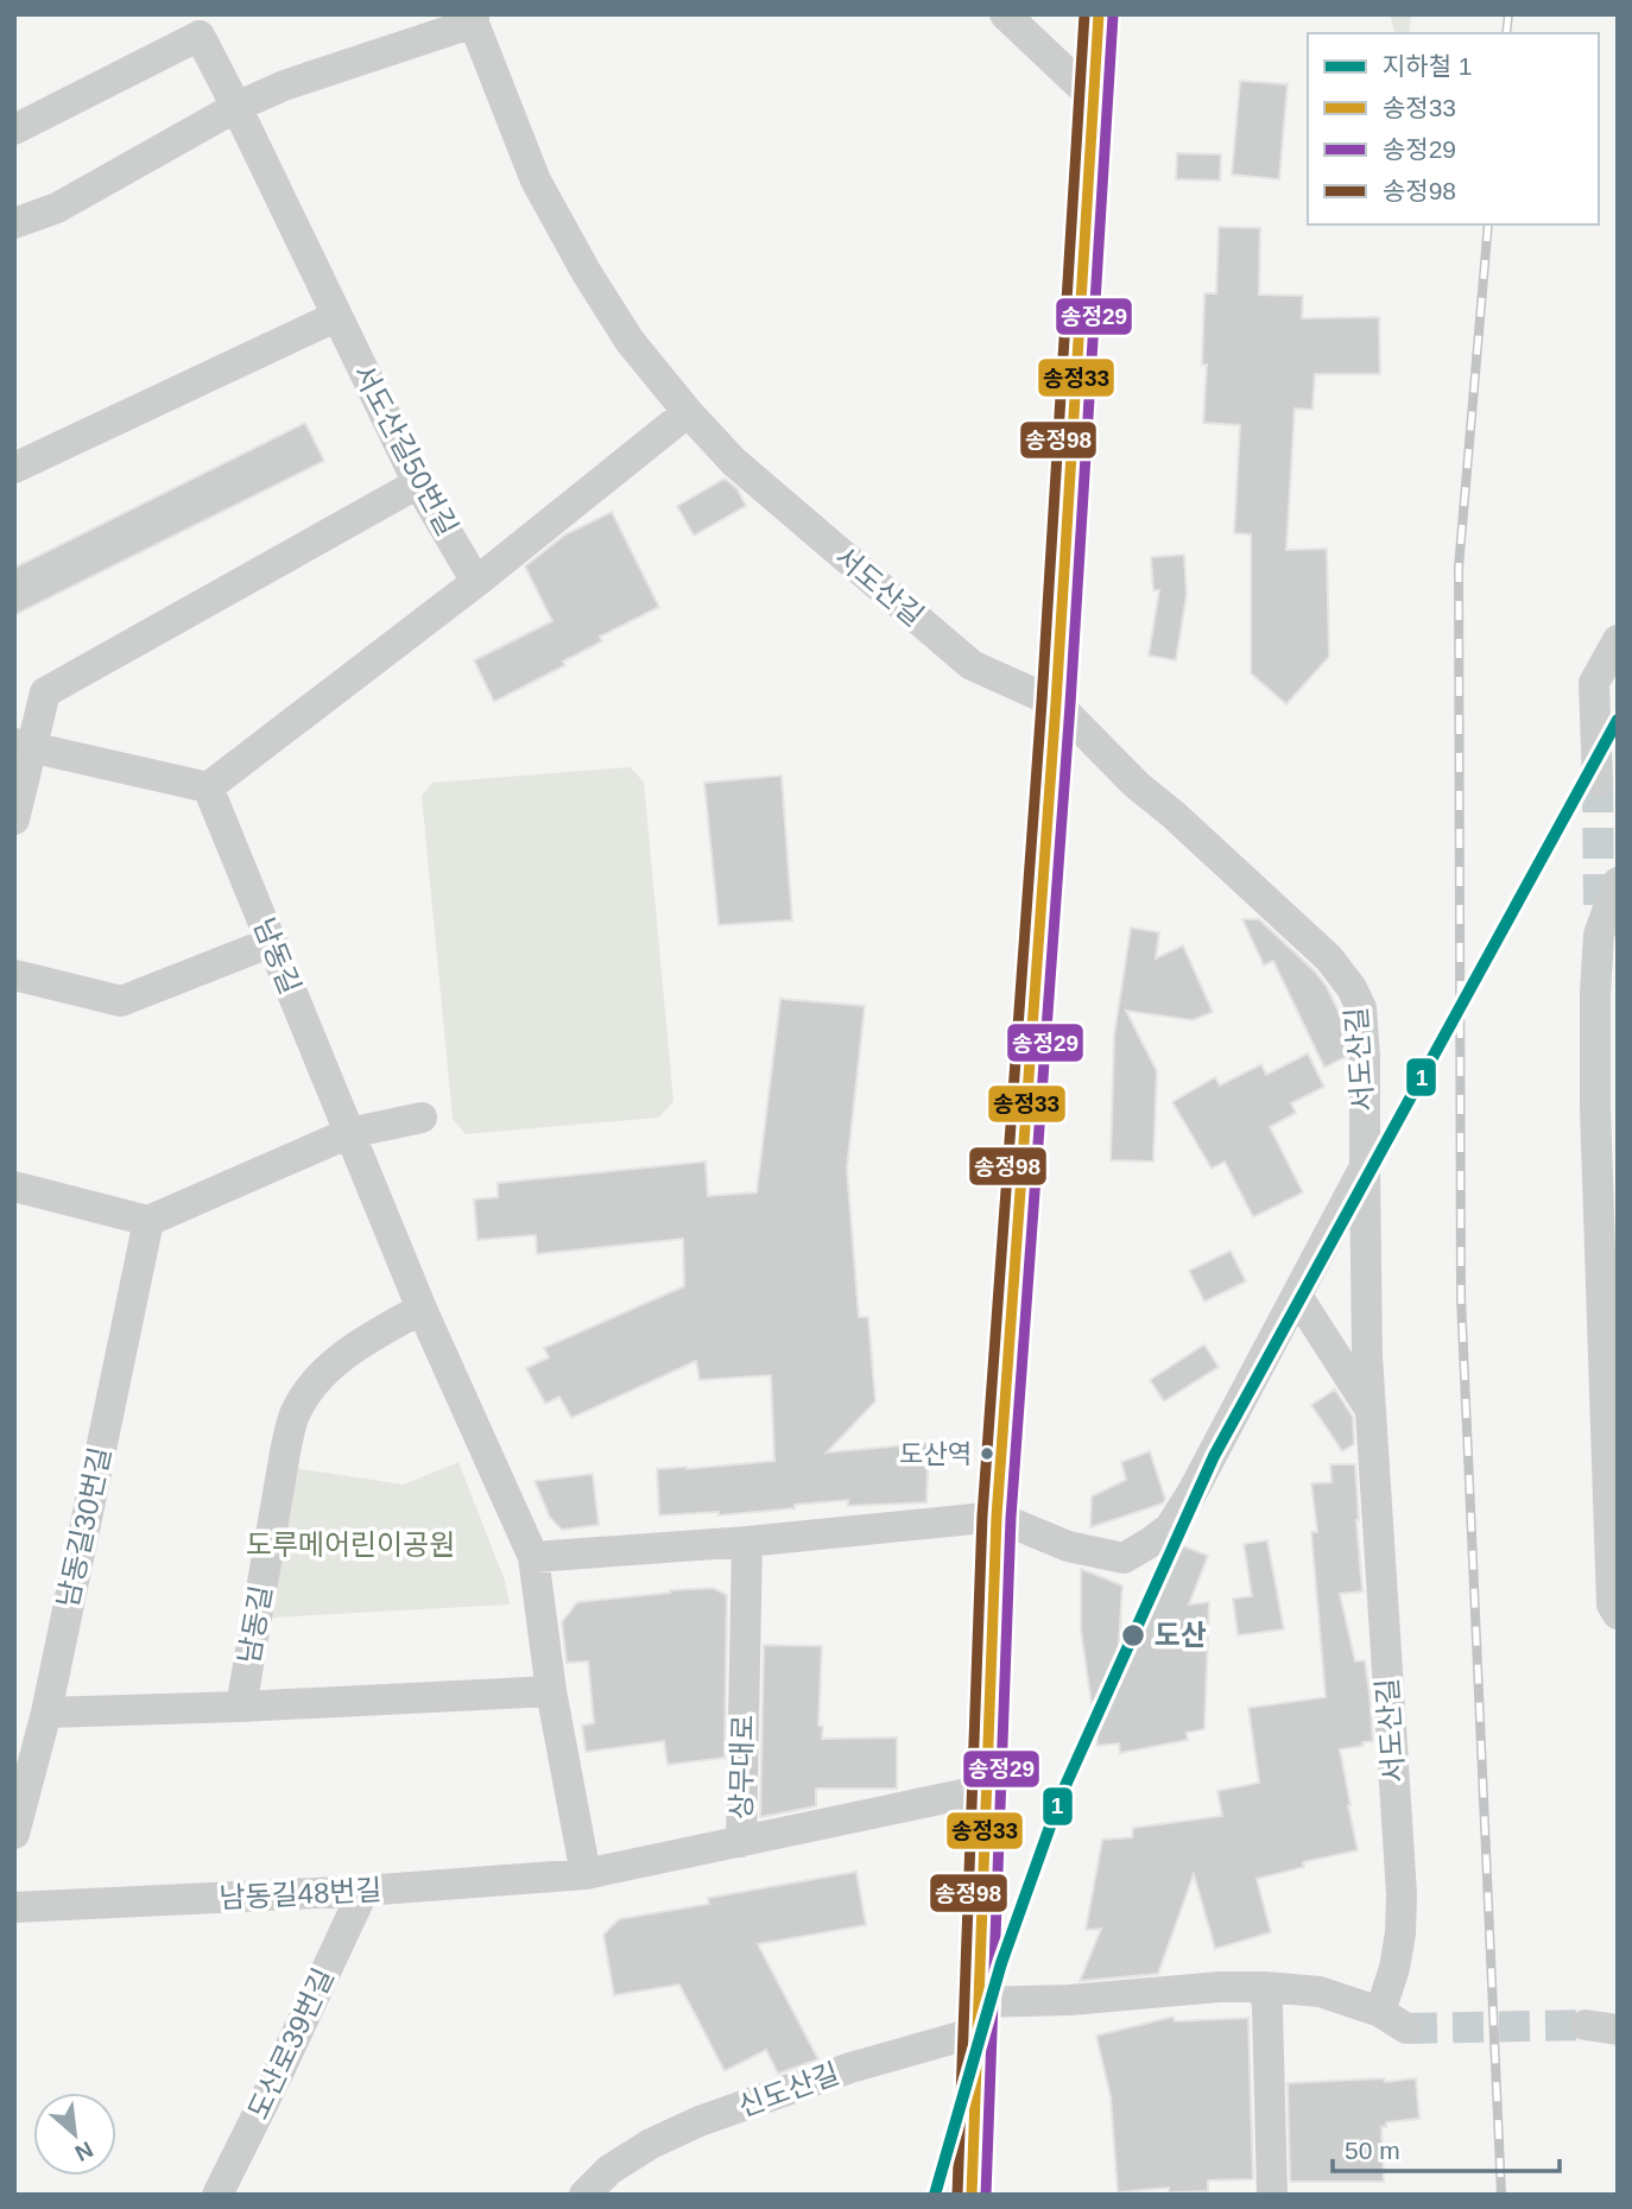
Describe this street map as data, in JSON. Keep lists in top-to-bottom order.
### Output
{
  "streets": {
    "street": [
      "서도산길50번길",
      "서도산길",
      "남동길",
      "남동길30번길",
      "상무대로",
      "남동길48번길",
      "도산로39번길",
      "신도산길"
    ]
  },
  "crossings": [
    ["서도산길", "신도산길"],
    ["남동길", "남동길30번길"],
    ["남동길", "남동길48번길"],
    ["상무대로", "남동길48번길"],
    ["남동길48번길", "도산로39번길"]
  ],
  "parks": ["도루메어린이공원"],
  "places": ["도산역", "도산"],
  "lines": [
    "transit line 송정33",
    "transit line 송정98",
    "transit line 송정29",
    "metro line 1"
  ],
  "legend": [
    "지하철 1",
    "송정33",
    "송정29",
    "송정98"
  ],
  "scale_bar": "50 m",
  "north": "bottom right"
}
